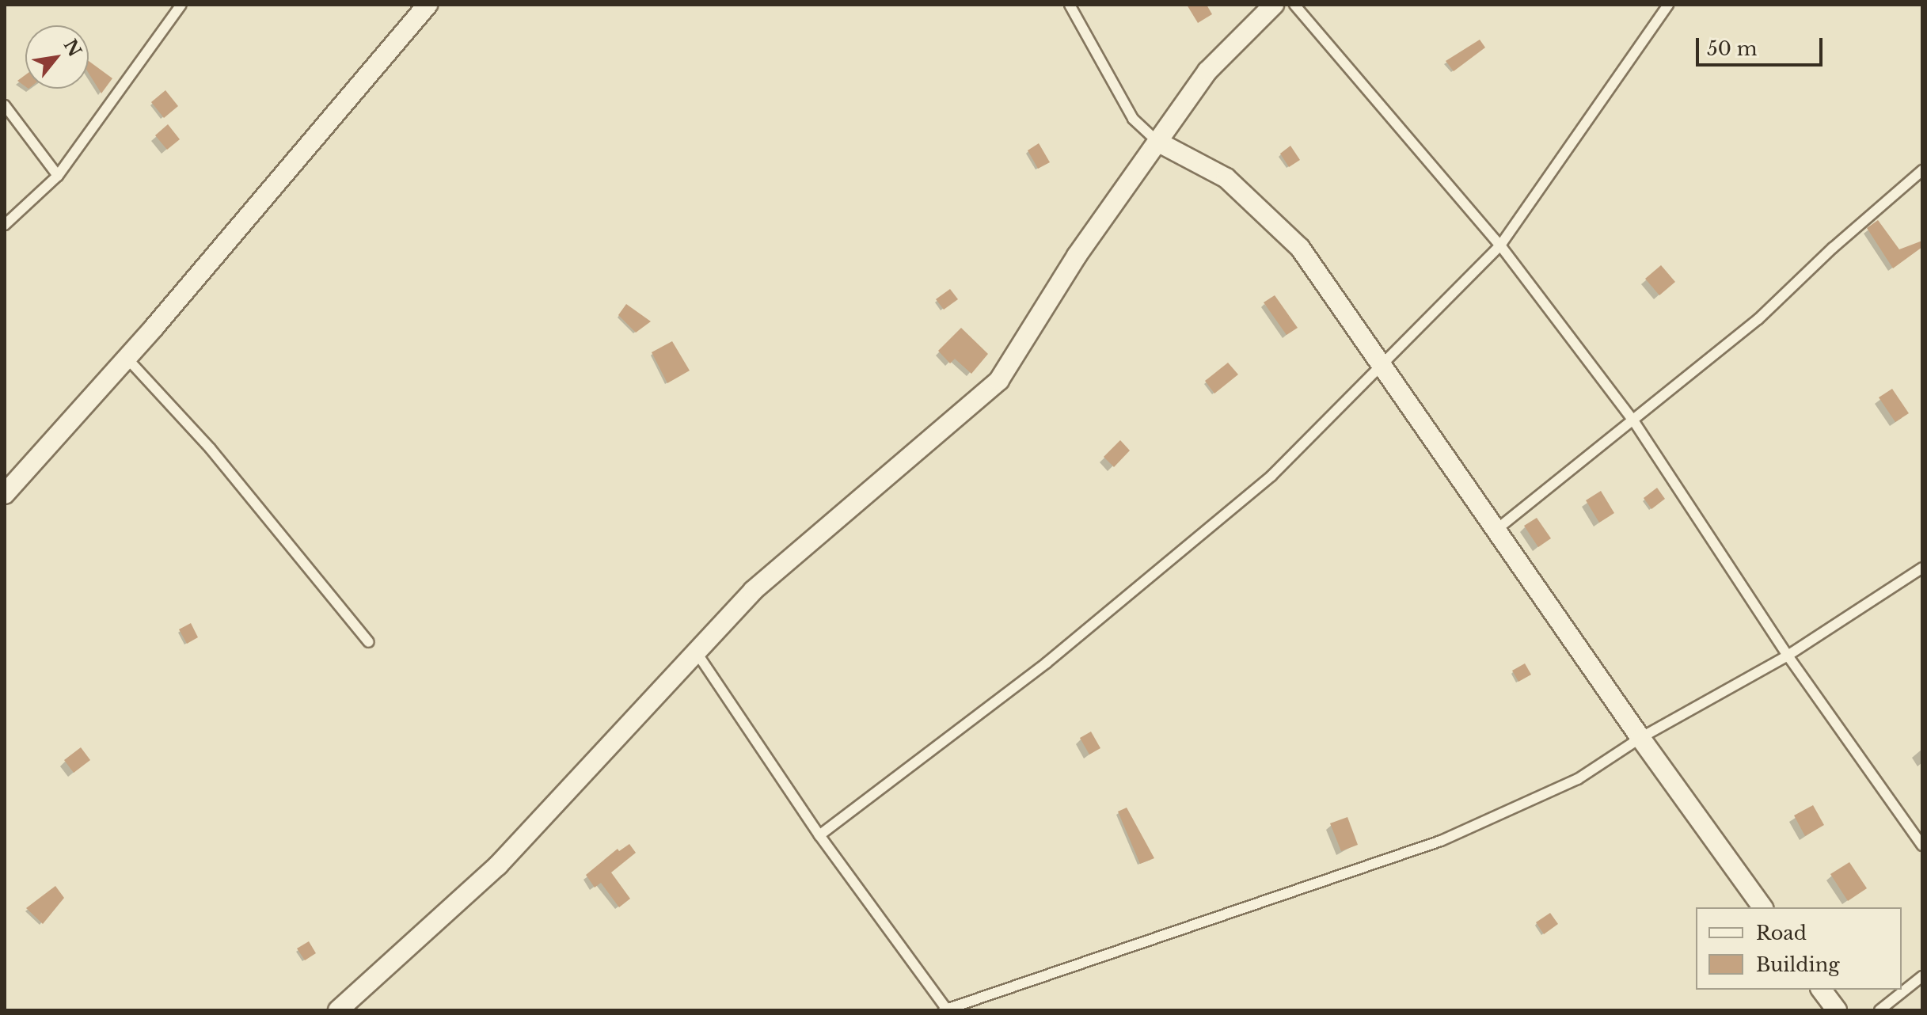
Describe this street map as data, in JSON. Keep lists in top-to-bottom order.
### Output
{
  "legend": ["Road", "Building"],
  "scale_bar": "50 m",
  "north": "top right"
}
